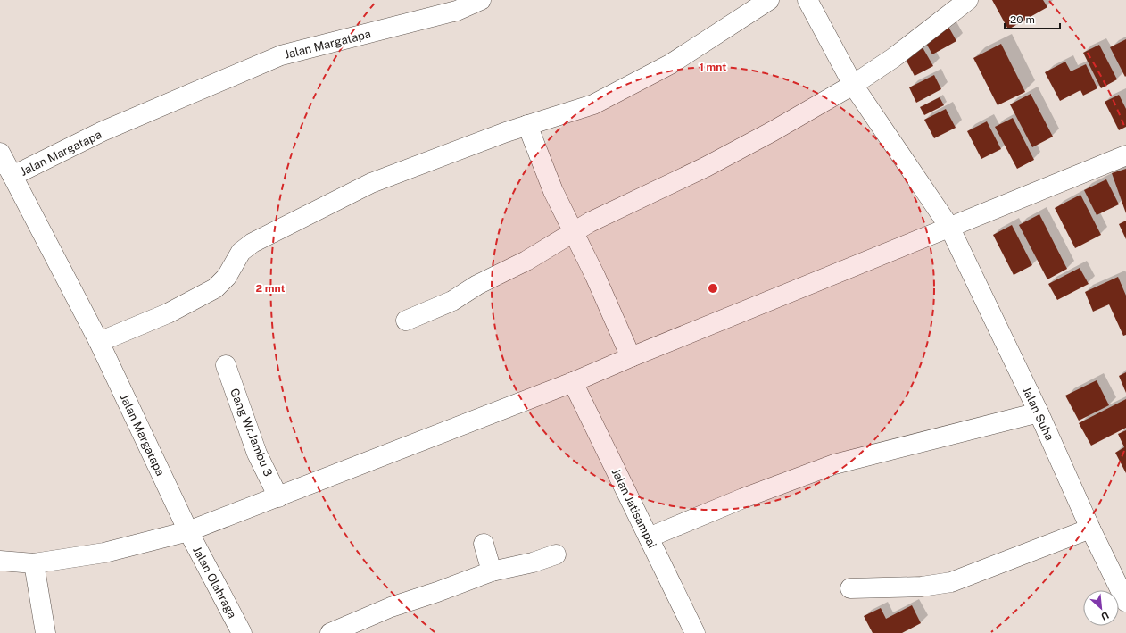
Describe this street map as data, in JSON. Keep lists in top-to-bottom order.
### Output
{
  "streets": {
    "street": [
      "Jalan Margatapa",
      "Jalan Suha",
      "Gang Wr.Jambu 3",
      "Jalan Jatisampai",
      "Jalan Olahraga"
    ]
  },
  "crossings": [
    ["Jalan Margatapa", "Jalan Olahraga"]
  ],
  "scale_bar": "20 m",
  "north": "bottom right",
  "rings": ["1 mnt", "2 mnt"]
}
